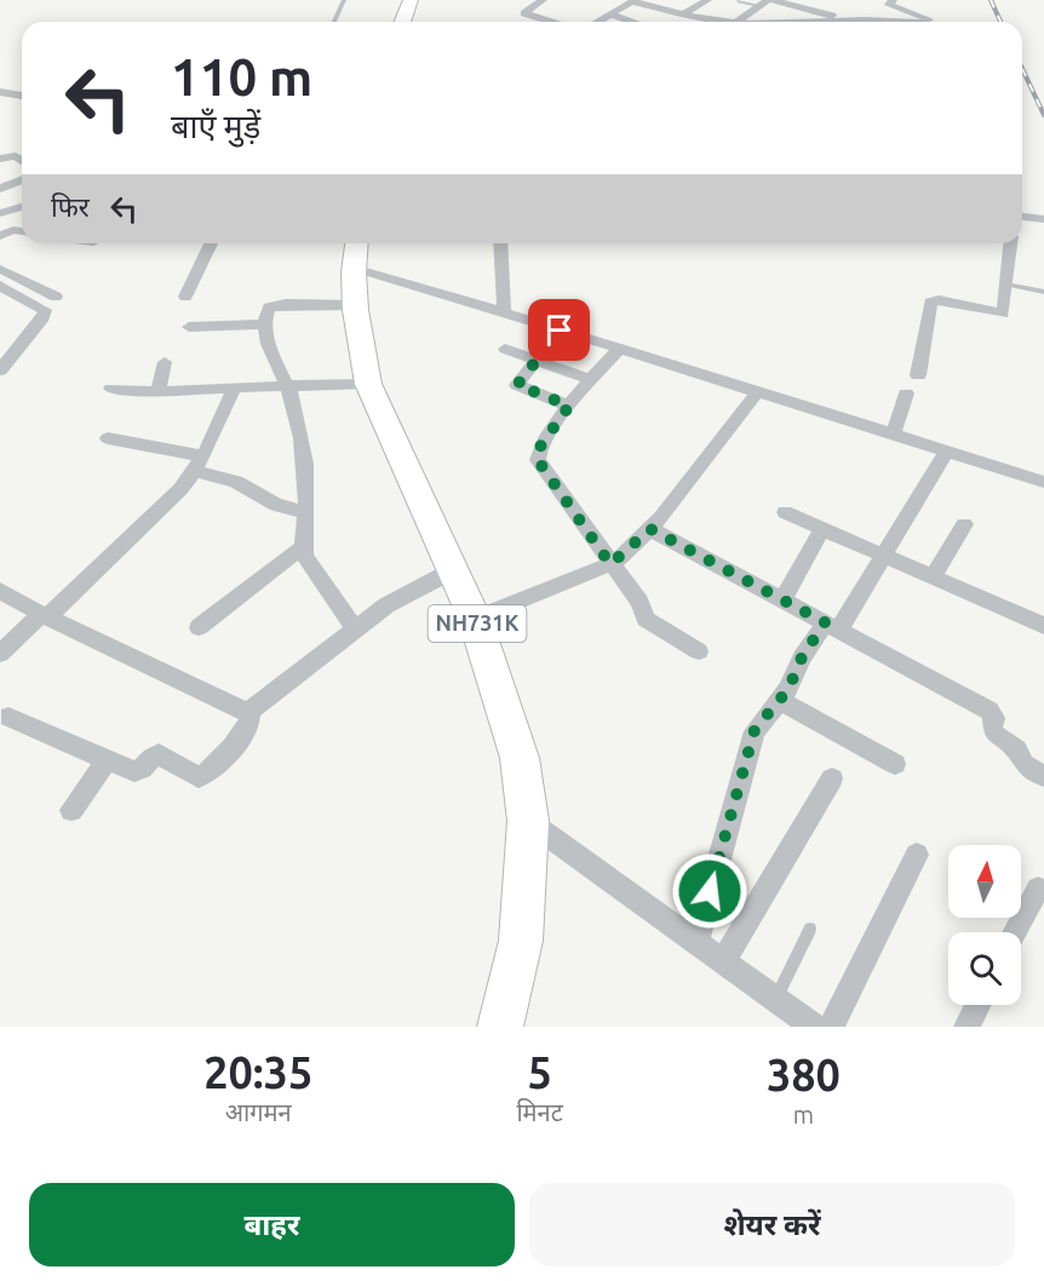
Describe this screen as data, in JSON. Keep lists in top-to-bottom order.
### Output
{
  "streets": {
    "highway": ["NH731K"]
  },
  "north": "top",
  "page": {
    "turn": ["110 m", "बाएँ मुड़ें"],
    "then": "फिर",
    "eta": [
      "20:35",
      "आगमन",
      "5",
      "मिनट",
      "380",
      "m"
    ],
    "buttons": ["बाहर", "शेयर करें"]
  }
}
